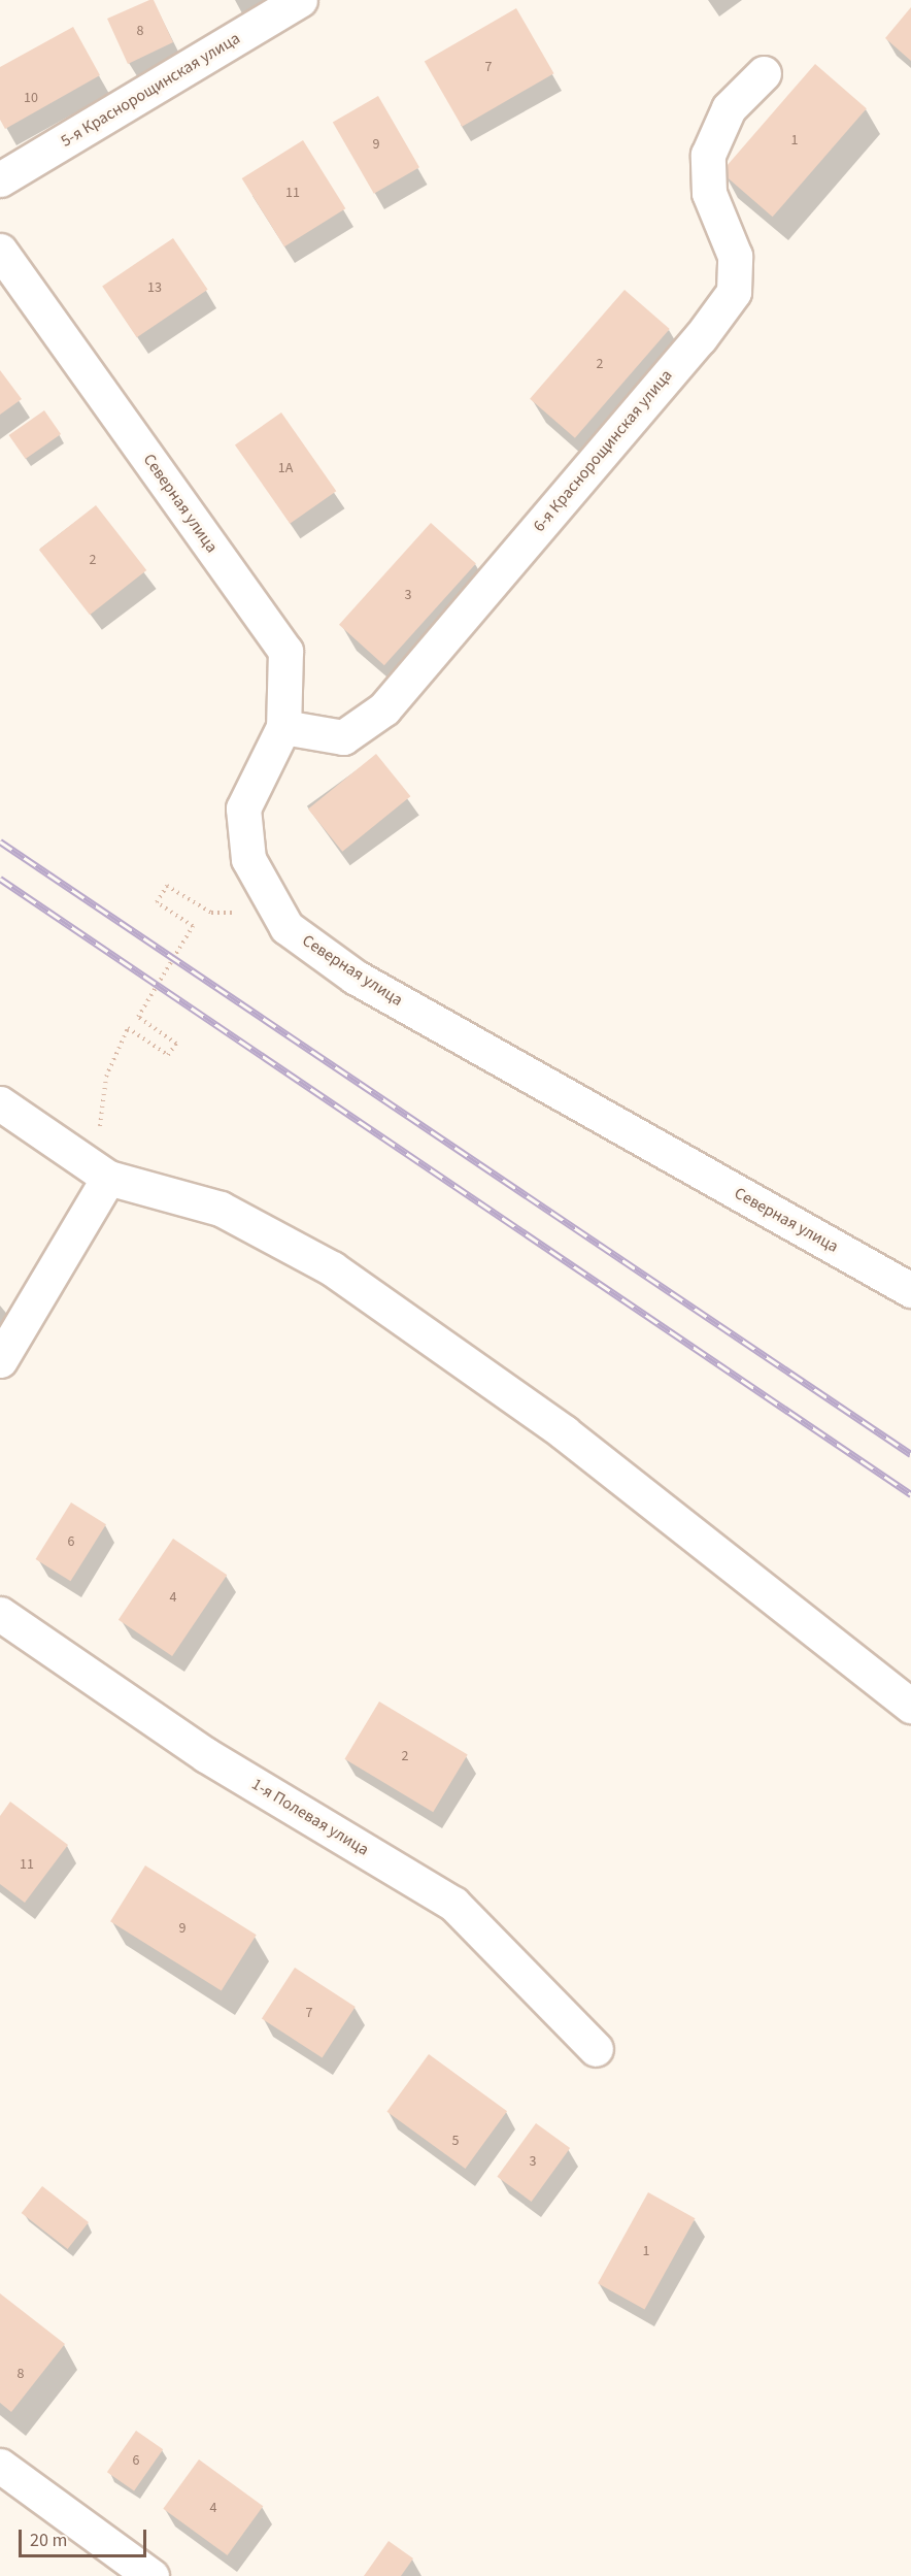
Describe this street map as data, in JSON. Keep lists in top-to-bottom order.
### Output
{
  "streets": {
    "street": [
      "5-я Краснорощинская улица",
      "6-я Краснорощинская улица",
      "Северная улица",
      "1-я Полевая улица"
    ]
  },
  "crossings": [
    ["6-я Краснорощинская улица", "Северная улица"]
  ],
  "house_numbers": [
    "8",
    "7",
    "10",
    "1",
    "9",
    "11",
    "13",
    "2",
    "1А",
    "2",
    "3",
    "6",
    "4",
    "2",
    "11",
    "9",
    "7",
    "5",
    "3",
    "1",
    "8",
    "6",
    "4"
  ],
  "scale_bar": "20 m"
}
